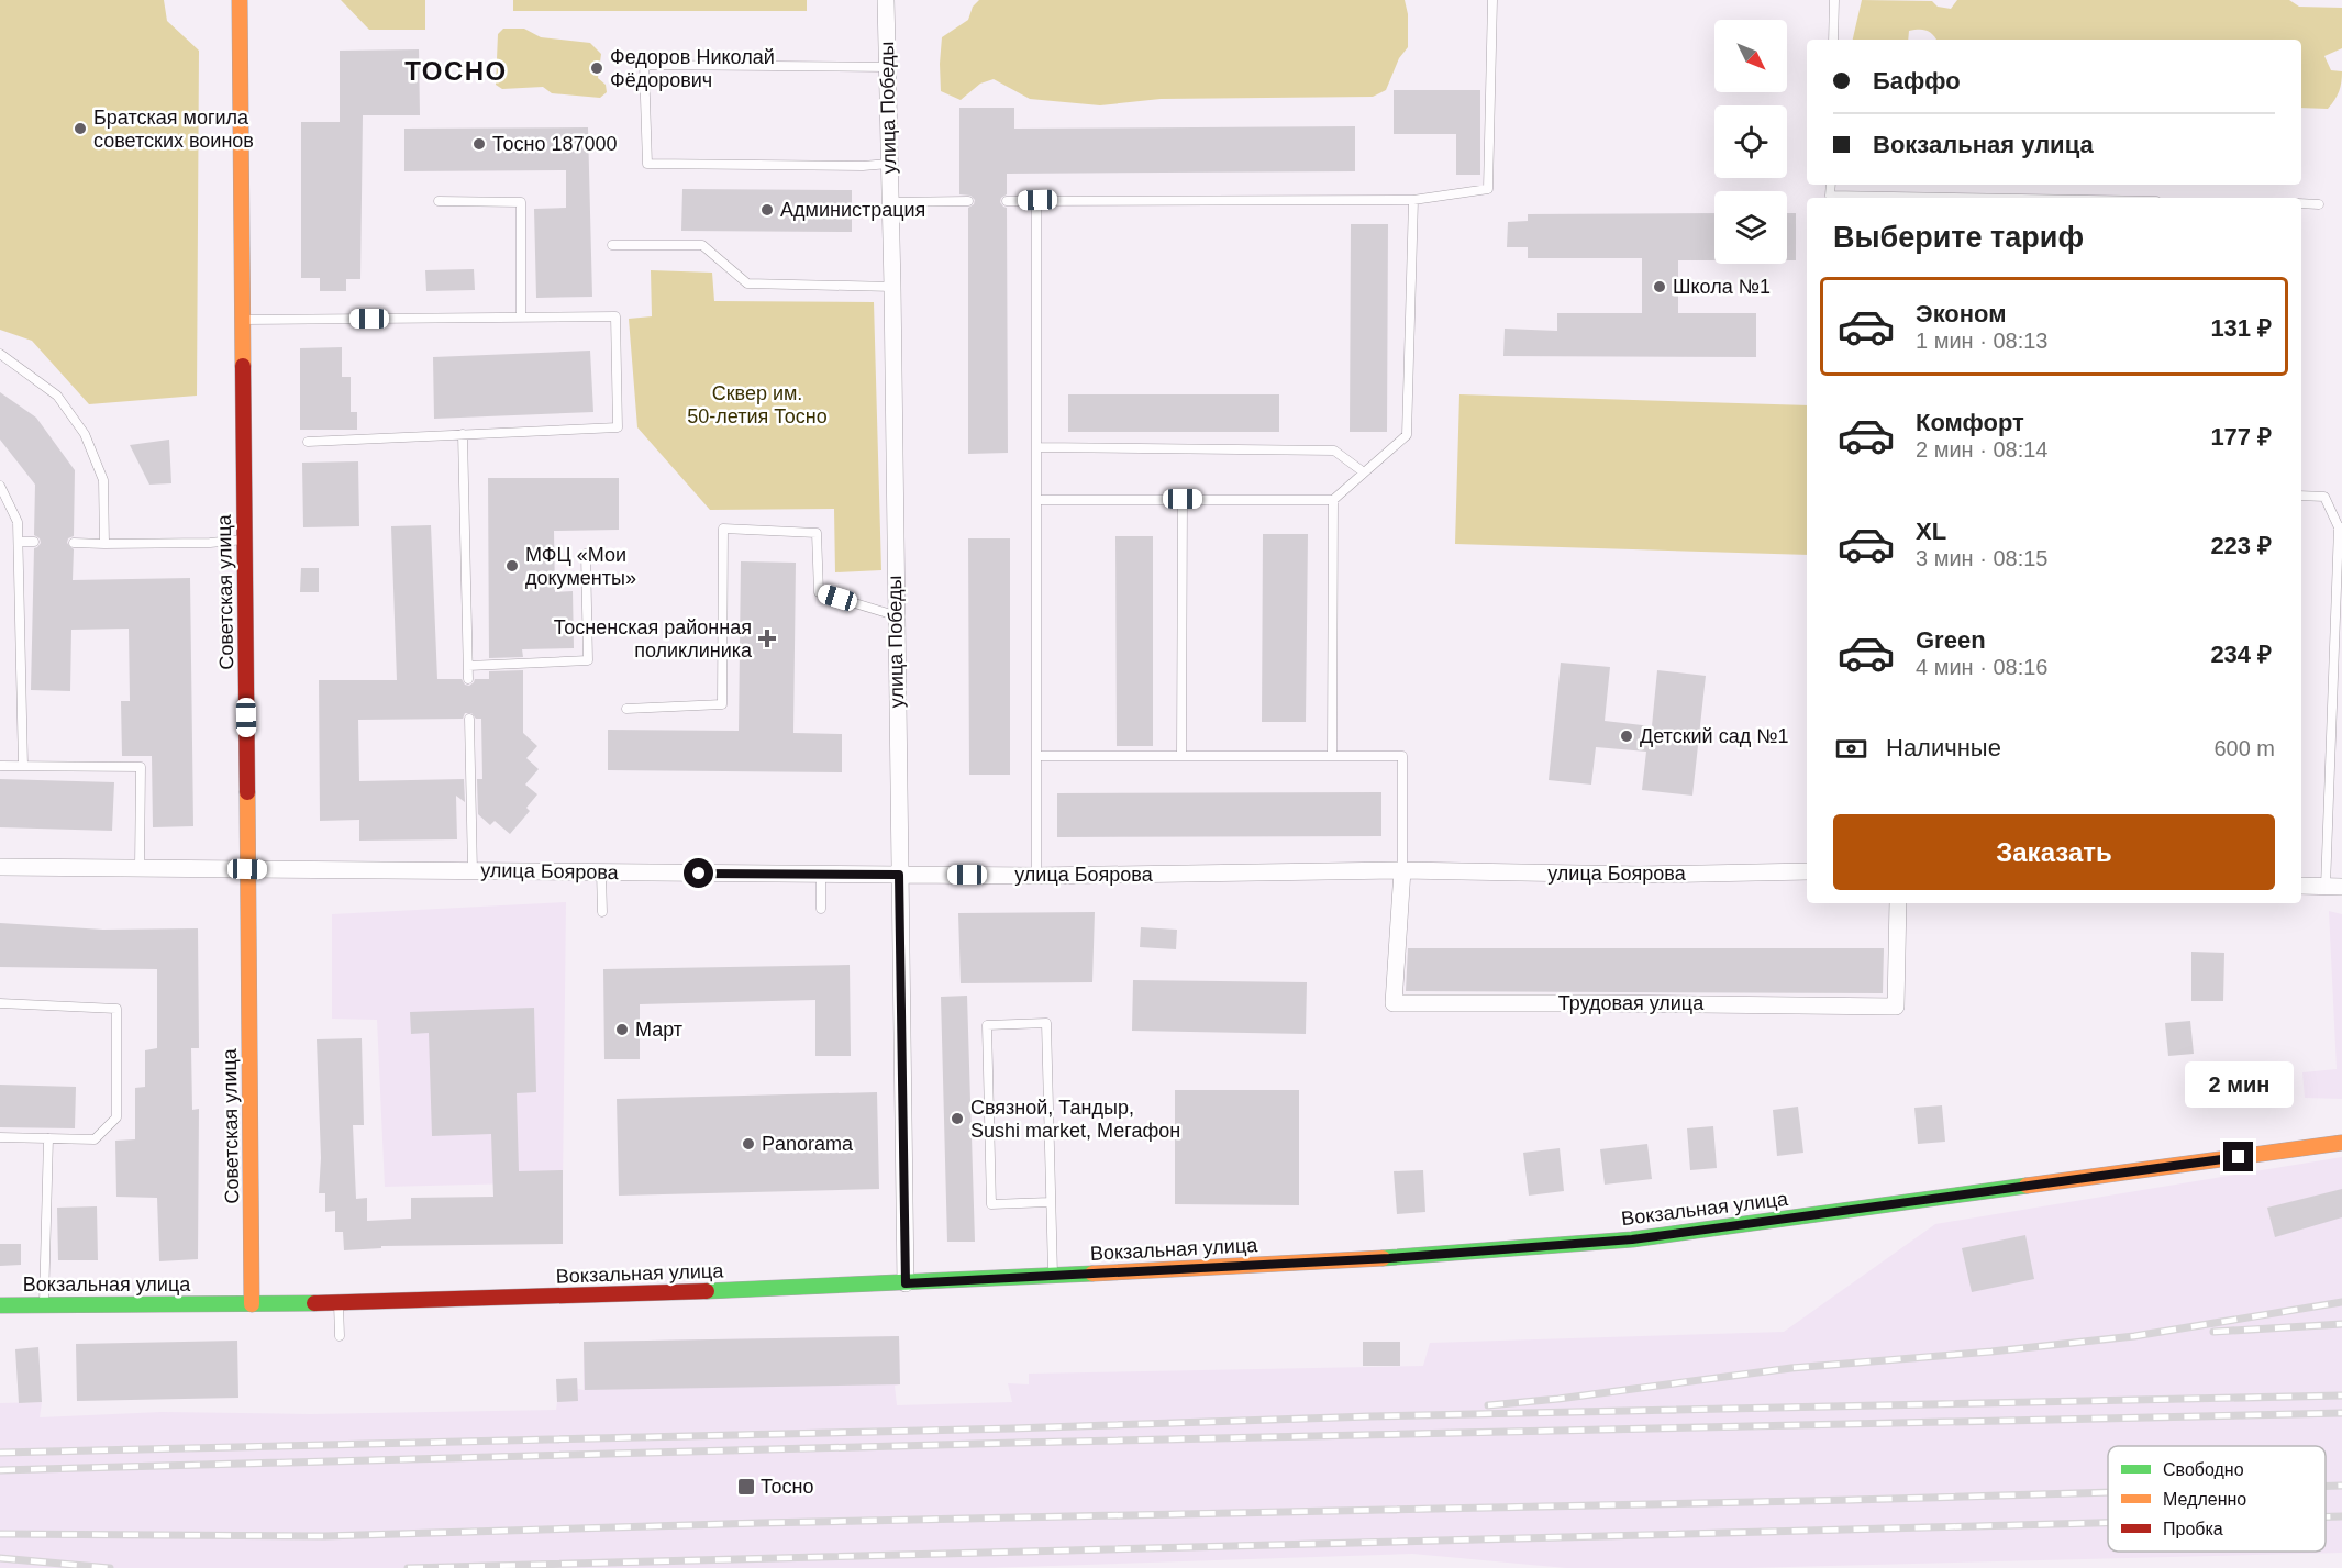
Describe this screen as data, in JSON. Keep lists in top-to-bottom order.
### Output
{
  "streets": {
    "street": [
      "улица Победы",
      "Советская улица",
      "улица Боярова",
      "Трудовая улица",
      "Вокзальная улица"
    ]
  },
  "crossings": [
    ["улица Победы", "улица Боярова"],
    ["улица Победы", "Вокзальная улица"],
    ["Советская улица", "улица Боярова"],
    ["Советская улица", "Вокзальная улица"],
    ["улица Боярова", "Трудовая улица"]
  ],
  "districts": ["ТОСНО"],
  "parks": ["Сквер им. 50-летия Тосно"],
  "places": {
    "other": [
      "Федоров Николай Фёдорович",
      "Братская могила советских воинов",
      "Тосно 187000",
      "Администрация",
      "Школа №1",
      "МФЦ «Мои документы»",
      "Детский сад №1",
      "Март",
      "Связной, Тандыр, Sushi market, Мегафон",
      "Panorama"
    ],
    "health": ["Тосненская районная поликлиника"],
    "transit": ["Тосно"]
  },
  "legend": ["Свободно", "Медленно", "Пробка"],
  "north": "bottom right",
  "page": {
    "banner": ["Баффо", "Вокзальная улица"],
    "heading": "Выберите тариф",
    "list": [
      {
        "name": "Эконом",
        "note": "1 мин · 08:13",
        "value": "131 ₽"
      },
      {
        "name": "Комфорт",
        "note": "2 мин · 08:14",
        "value": "177 ₽"
      },
      {
        "name": "XL",
        "note": "3 мин · 08:15",
        "value": "223 ₽"
      },
      {
        "name": "Green",
        "note": "4 мин · 08:16",
        "value": "234 ₽"
      }
    ],
    "pay": ["Наличные", "600 m"],
    "buttons": "Заказать",
    "bubble": "2 мин"
  }
}
